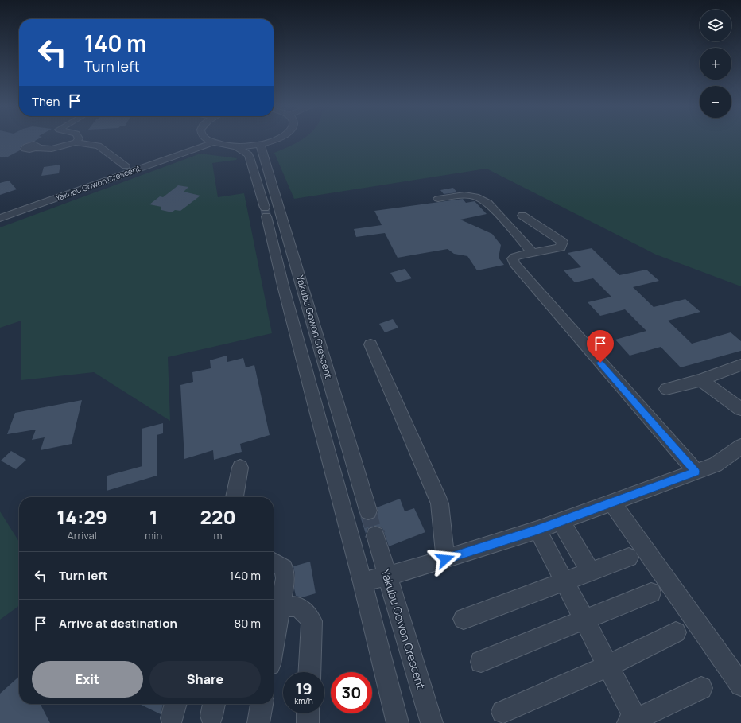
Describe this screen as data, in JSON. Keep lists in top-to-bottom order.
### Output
{
  "streets": {
    "street": ["Yakubu Gowon Crescent"]
  },
  "page": {
    "map_buttons": ["+", "−"],
    "turn": ["140 m", "Turn left"],
    "then": "Then",
    "eta": [
      "14:29",
      "Arrival",
      "1",
      "min",
      "220",
      "m"
    ],
    "list": [
      {
        "name": "Turn left",
        "value": "140 m"
      },
      {
        "name": "Arrive at destination",
        "value": "80 m"
      }
    ],
    "buttons": ["Exit", "Share"],
    "speed": "19 km/h",
    "limit": "30"
  }
}
